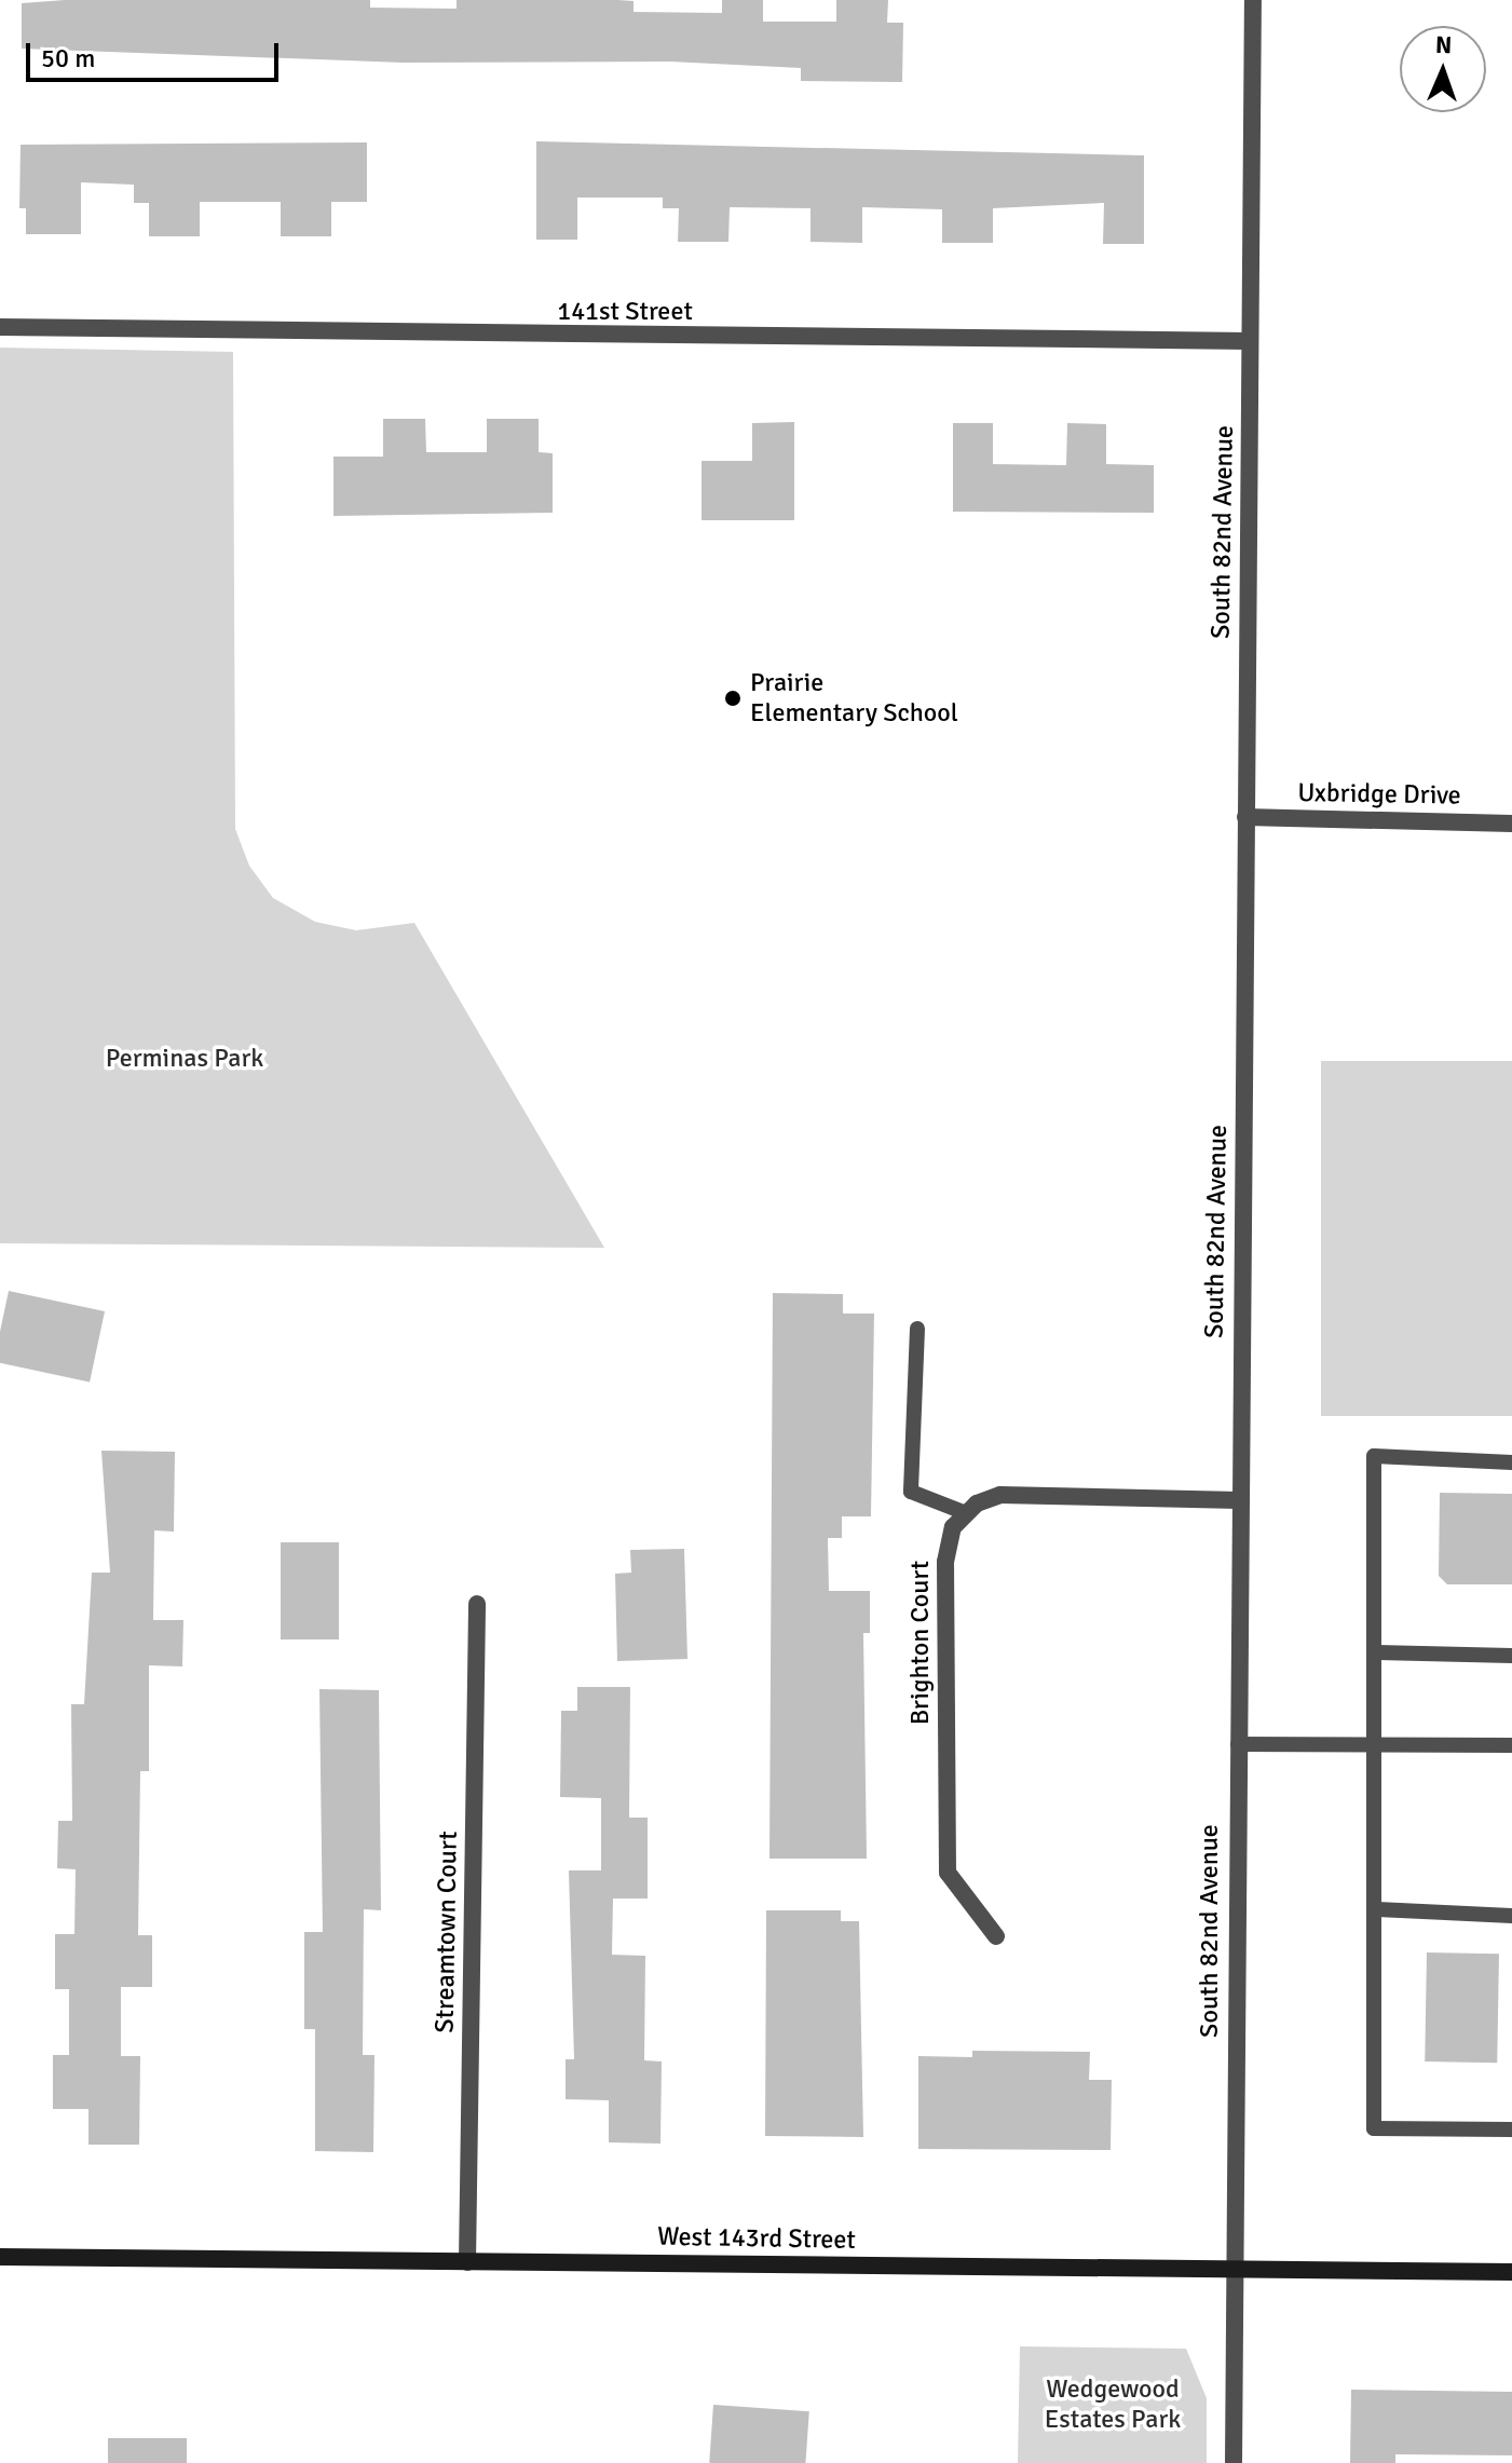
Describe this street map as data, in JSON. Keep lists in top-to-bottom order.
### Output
{
  "streets": {
    "main road": ["West 143rd Street"],
    "street": [
      "141st Street",
      "South 82nd Avenue",
      "Uxbridge Drive",
      "Brighton Court",
      "Streamtown Court"
    ]
  },
  "crossings": [
    ["141st Street", "South 82nd Avenue"],
    ["South 82nd Avenue", "Uxbridge Drive"],
    ["South 82nd Avenue", "West 143rd Street"],
    ["Streamtown Court", "West 143rd Street"]
  ],
  "parks": ["Perminas Park", "Wedgewood Estates Park"],
  "places": ["Prairie Elementary School"],
  "scale_bar": "50 m",
  "north": "top"
}
